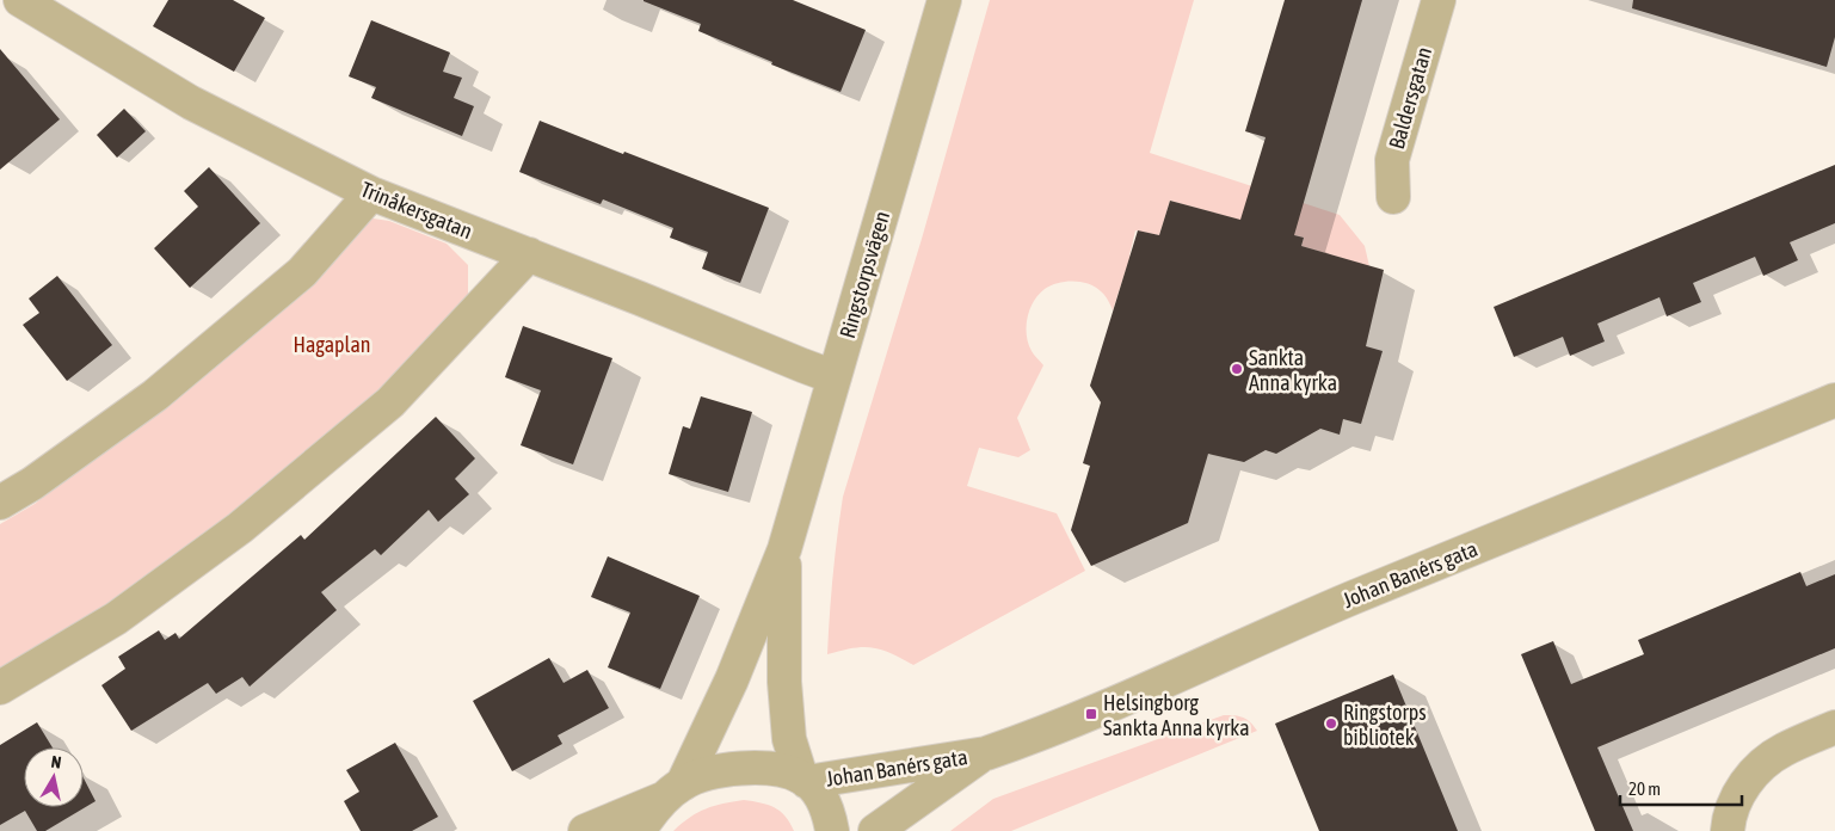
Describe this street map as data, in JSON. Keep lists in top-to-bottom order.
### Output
{
  "streets": {
    "street": [
      "Baldersgatan",
      "Trinåkersgatan",
      "Ringstorpsvägen",
      "Johan Banérs gata"
    ]
  },
  "crossings": [
    ["Trinåkersgatan", "Ringstorpsvägen"],
    ["Ringstorpsvägen", "Johan Banérs gata"]
  ],
  "parks": ["Hagaplan"],
  "places": {
    "other": ["Sankta Anna kyrka", "Ringstorps bibliotek"],
    "transit": ["Helsingborg Sankta Anna kyrka"]
  },
  "scale_bar": "20 m",
  "north": "top"
}
